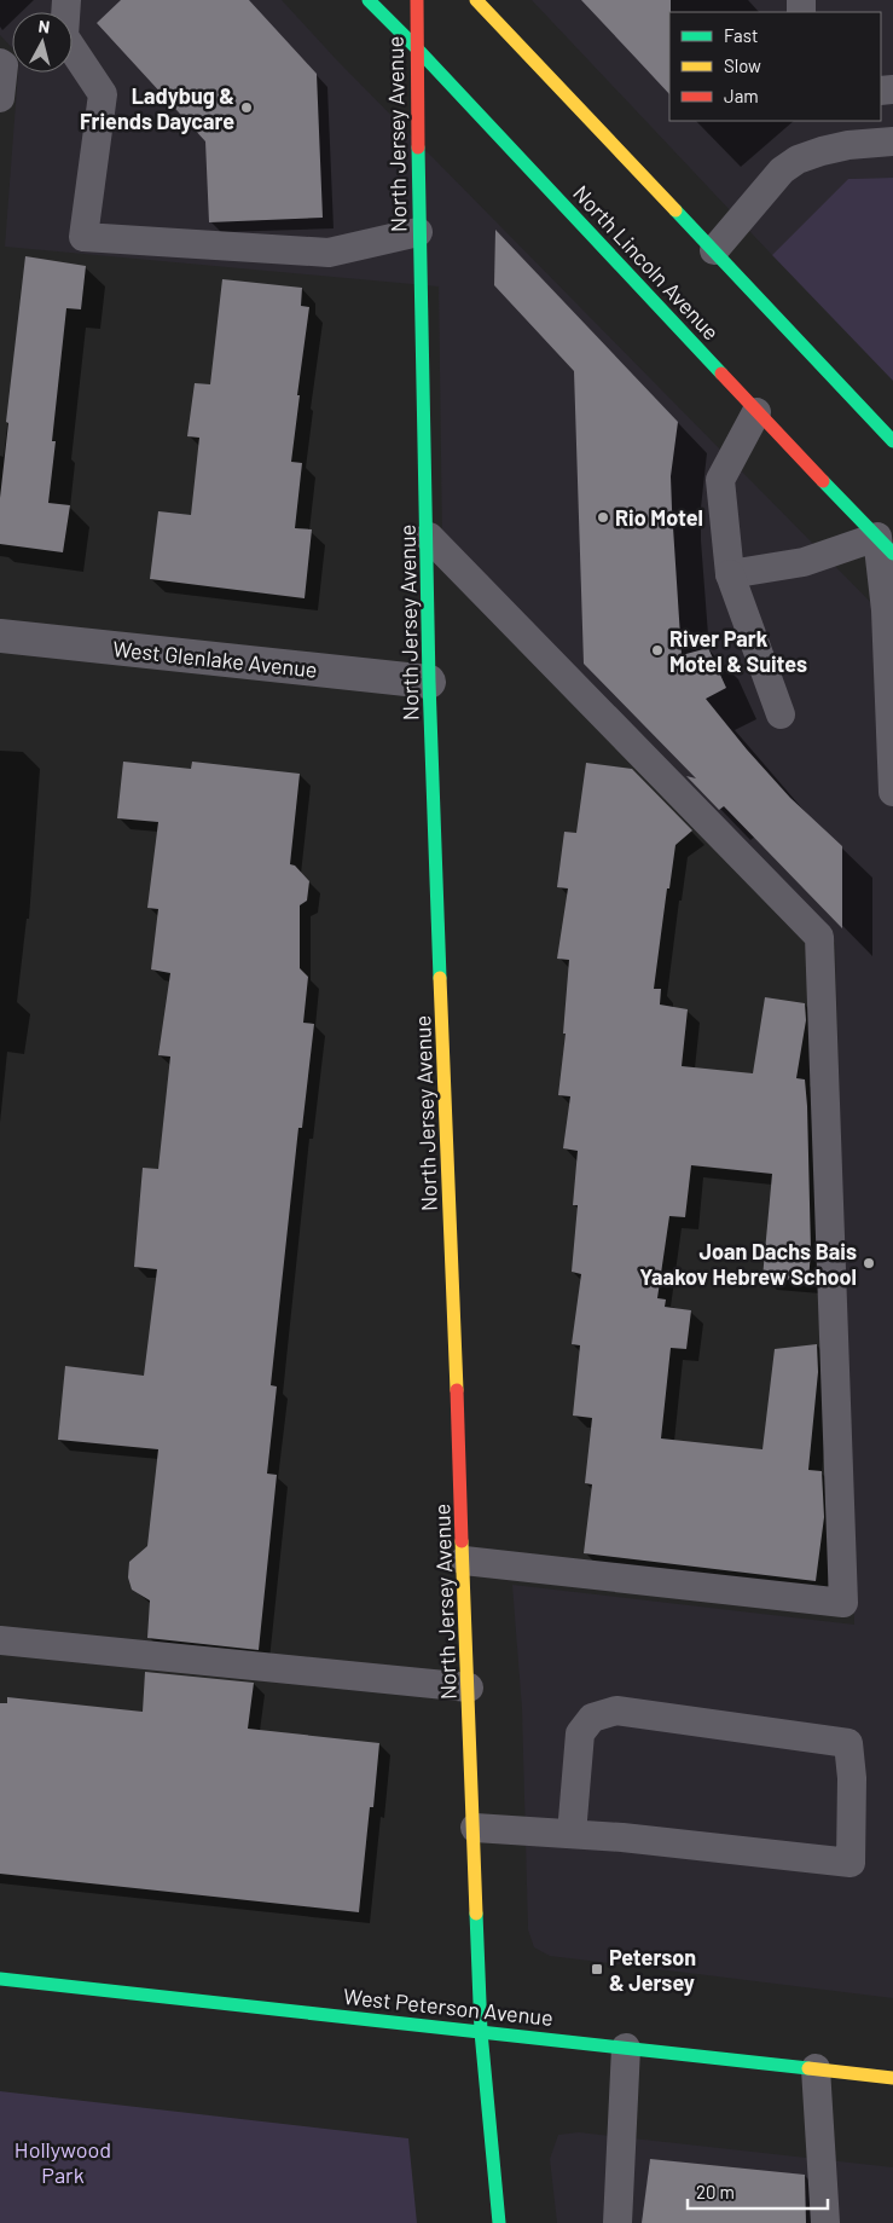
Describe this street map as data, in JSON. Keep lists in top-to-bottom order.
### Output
{
  "streets": {
    "main road": ["North Jersey Avenue", "North Lincoln Avenue", "West Peterson Avenue"],
    "street": ["West Glenlake Avenue"]
  },
  "crossings": [
    ["North Jersey Avenue", "North Lincoln Avenue"],
    ["North Jersey Avenue", "West Glenlake Avenue"],
    ["North Jersey Avenue", "West Peterson Avenue"]
  ],
  "parks": ["Hollywood Park"],
  "places": {
    "other": [
      "Ladybug & Friends Daycare",
      "Rio Motel",
      "River Park Motel & Suites",
      "Joan Dachs Bais Yaakov Hebrew School"
    ],
    "transit": ["Peterson & Jersey"]
  },
  "legend": ["Fast", "Slow", "Jam"],
  "scale_bar": "20 m",
  "north": "top"
}
